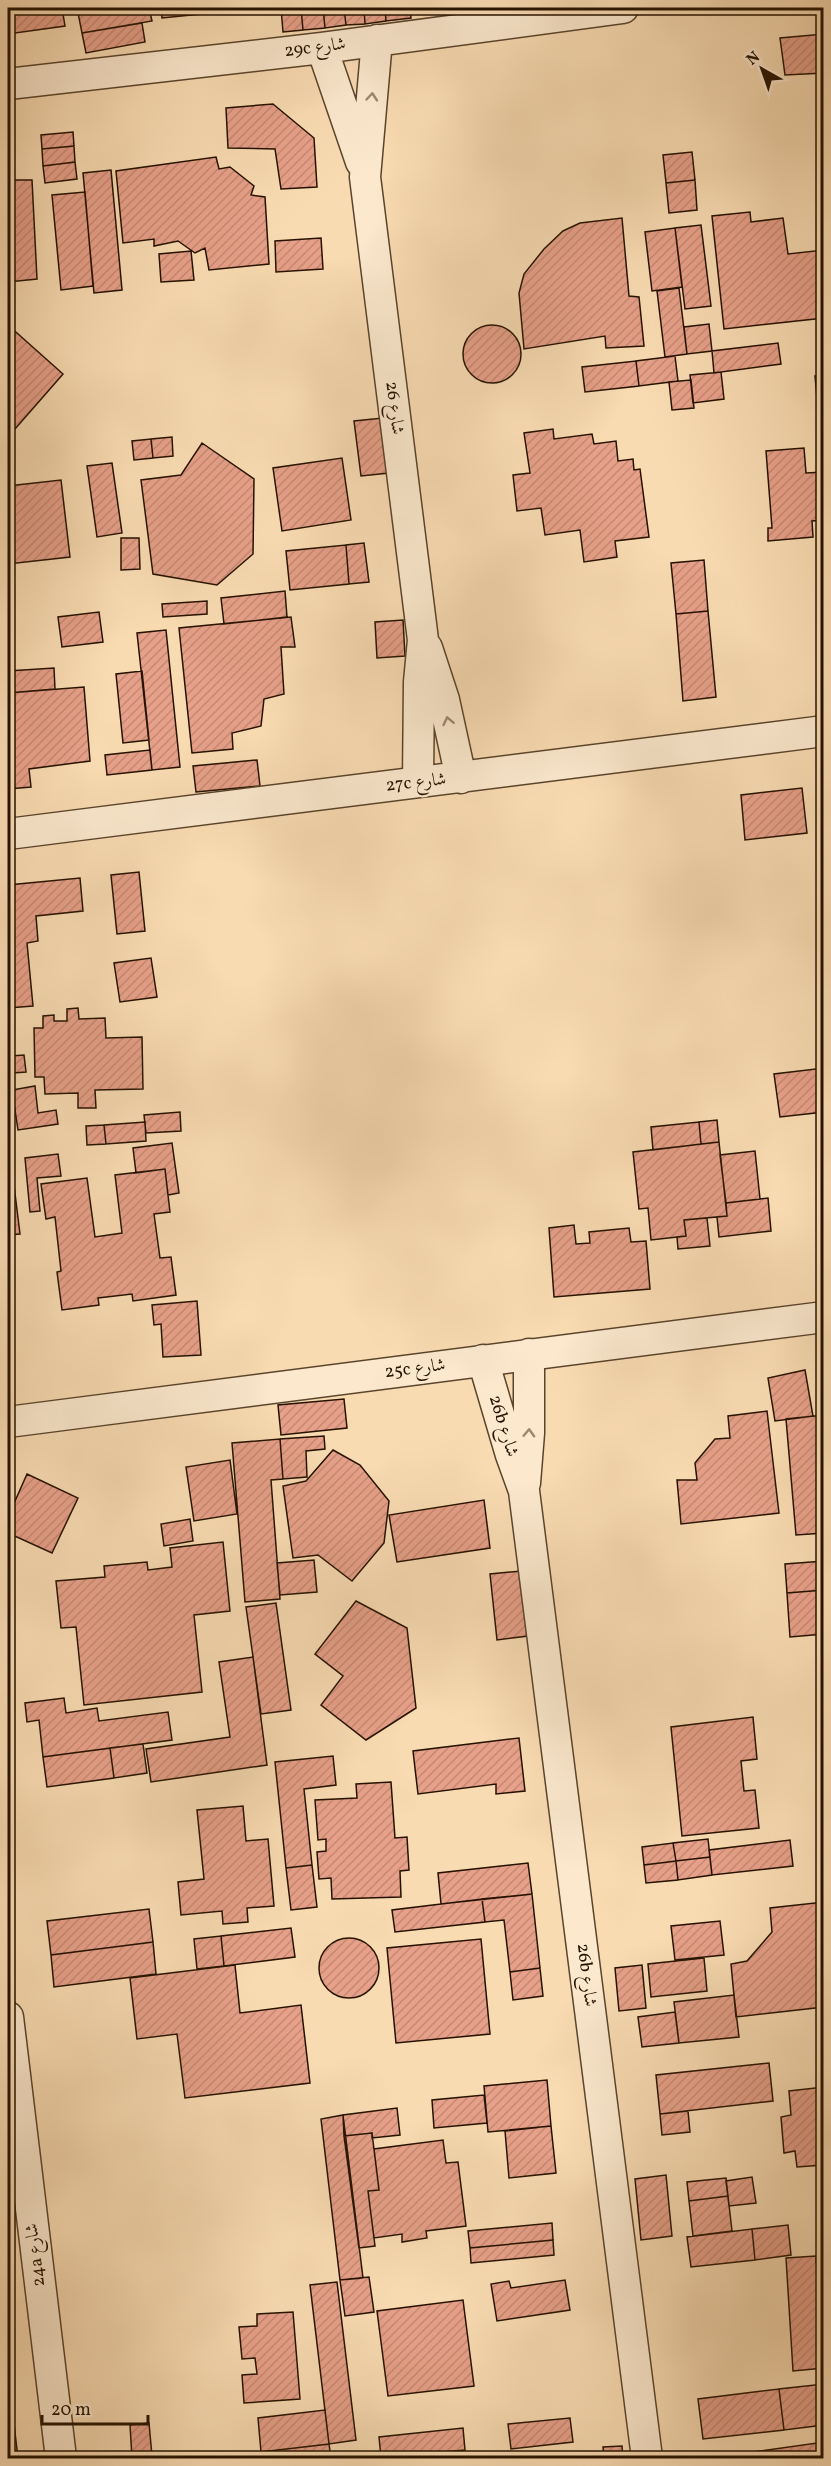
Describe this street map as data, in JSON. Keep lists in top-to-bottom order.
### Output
{
  "streets": {
    "street": [
      "29c شارع",
      "شارع 26",
      "27c شارع",
      "25c شارع",
      "26b شارع",
      "24a شارع"
    ]
  },
  "crossings": [
    ["29c شارع", "شارع 26"],
    ["شارع 26", "27c شارع"],
    ["25c شارع", "26b شارع"]
  ],
  "scale_bar": "20 m",
  "north": "top left"
}
